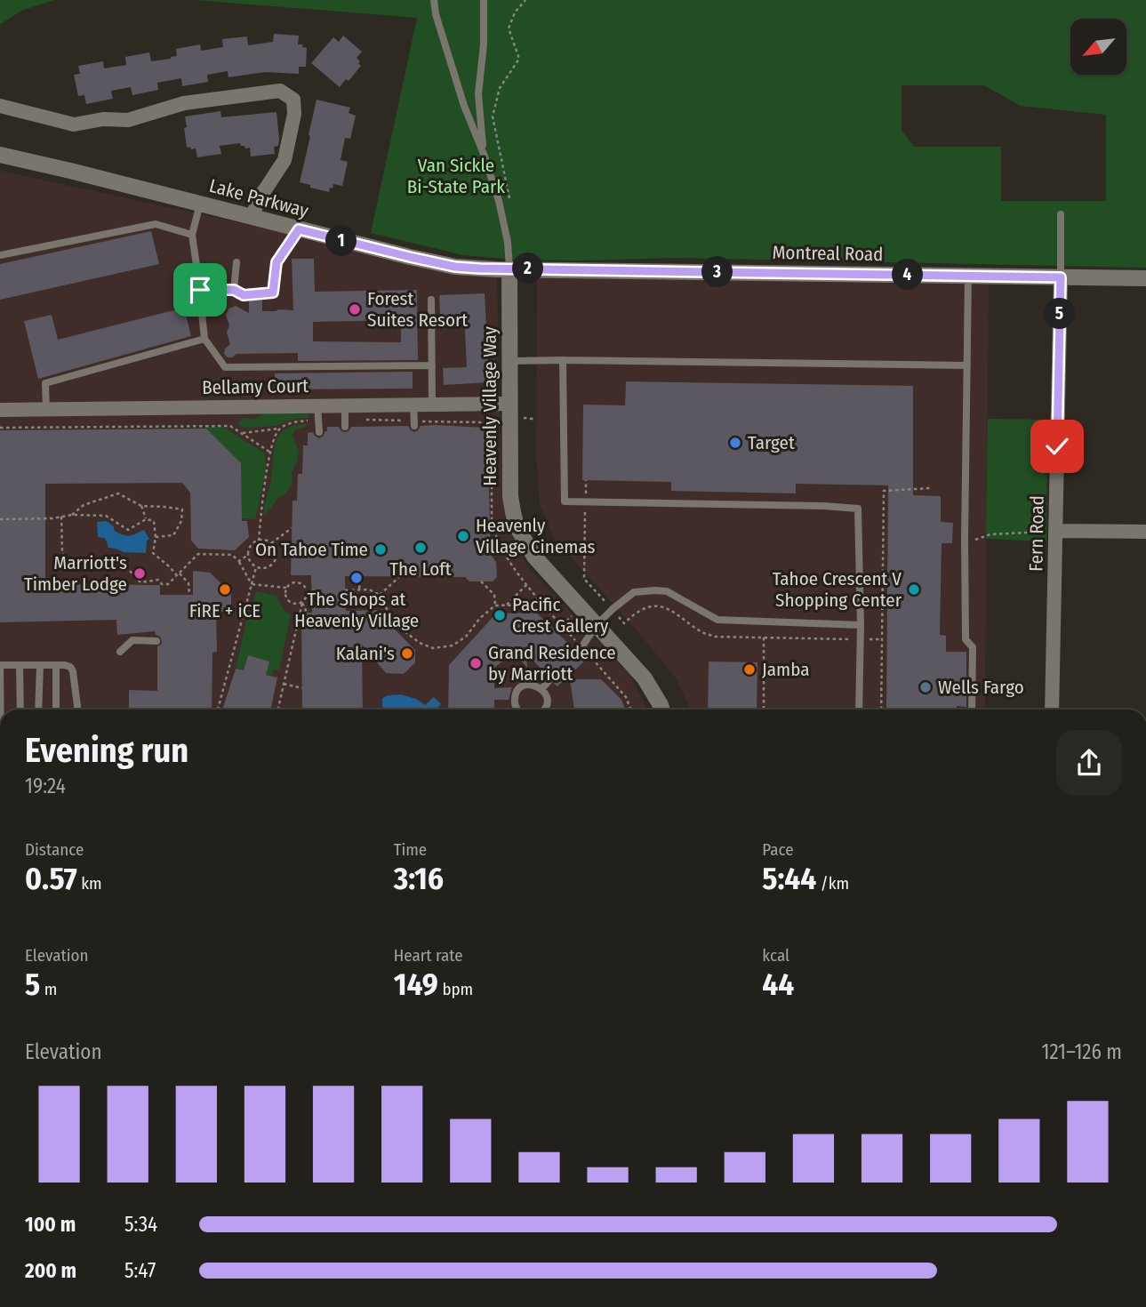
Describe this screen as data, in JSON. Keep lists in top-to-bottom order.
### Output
{
  "streets": {
    "street": [
      "Lake Parkway",
      "Montreal Road",
      "Bellamy Court",
      "Heavenly Village Way",
      "Fern Road"
    ]
  },
  "crossings": [
    ["Lake Parkway", "Montreal Road"],
    ["Lake Parkway", "Heavenly Village Way"],
    ["Montreal Road", "Heavenly Village Way"],
    ["Montreal Road", "Fern Road"],
    ["Bellamy Court", "Heavenly Village Way"]
  ],
  "parks": ["Van Sickle Bi-State Park"],
  "places": [
    "Forest Suites Resort",
    "Target",
    "Heavenly Village Cinemas",
    "The Loft",
    "On Tahoe Time",
    "Marriott's Timber Lodge",
    "The Shops at Heavenly Village",
    "FiRE + iCE",
    "Tahoe Crescent V Shopping Center",
    "Pacific Crest Gallery",
    "Kalani's",
    "Grand Residence by Marriott",
    "Jamba",
    "Wells Fargo"
  ],
  "north": "bottom left",
  "page": {
    "pins": [
      "1",
      "2",
      "3",
      "4",
      "5"
    ],
    "heading": ["Evening run", "19:24"],
    "stats": [
      ["Distance", "0.57 km"],
      ["Time", "3:16"],
      ["Pace", "5:44 /km"],
      ["Elevation", "5 m"],
      ["Heart rate", "149 bpm"],
      ["kcal", "44"]
    ],
    "chart": ["Elevation", "121–126 m"],
    "list": [
      {
        "name": "100 m",
        "note": "5:34"
      },
      {
        "name": "200 m",
        "note": "5:47"
      }
    ]
  }
}
